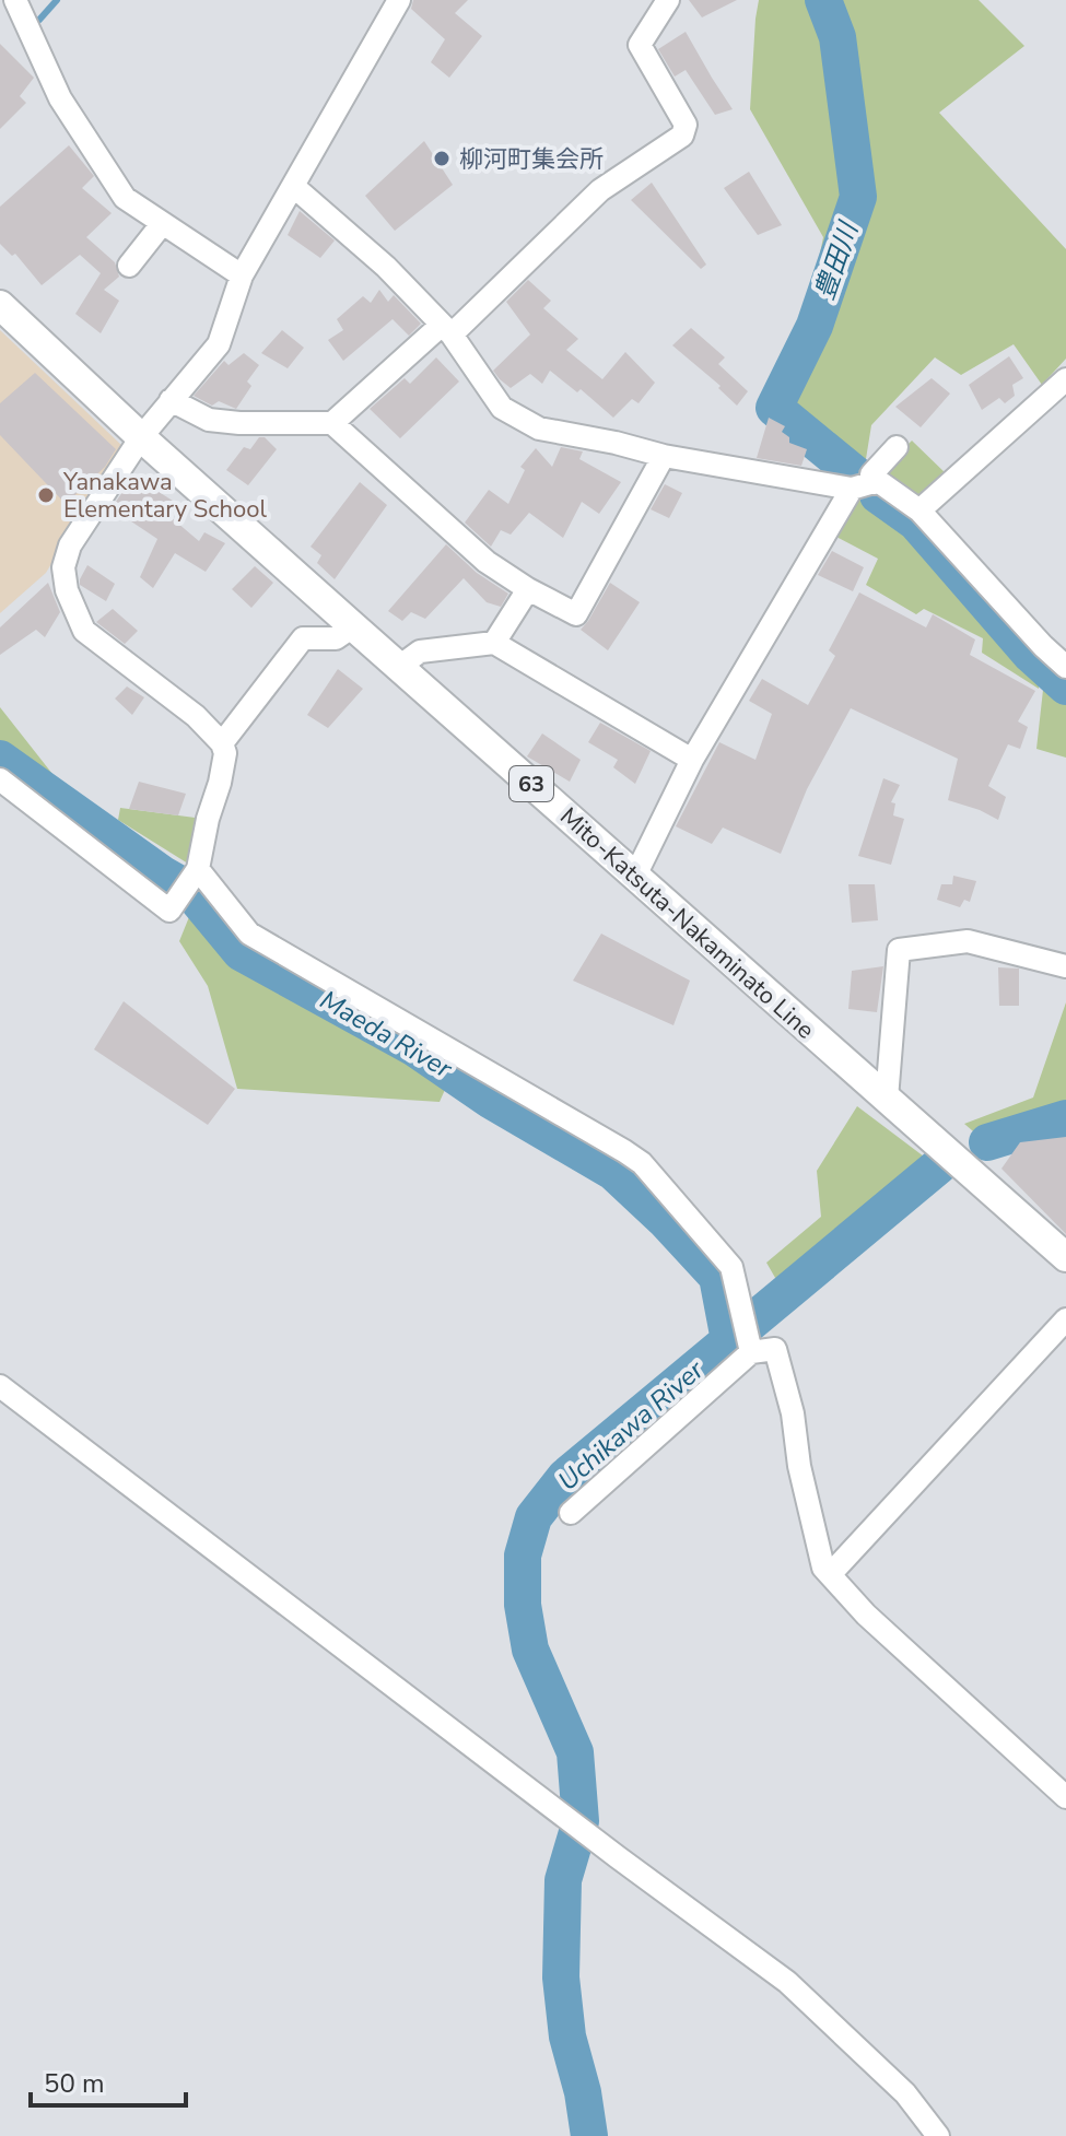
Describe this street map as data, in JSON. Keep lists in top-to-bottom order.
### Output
{
  "streets": {
    "main road": ["63", "Mito-Katsuta-Nakaminato Line"]
  },
  "water": ["豊田川", "Maeda River", "Uchikawa River"],
  "places": ["柳河町集会所", "Yanakawa Elementary School"],
  "scale_bar": "50 m"
}
